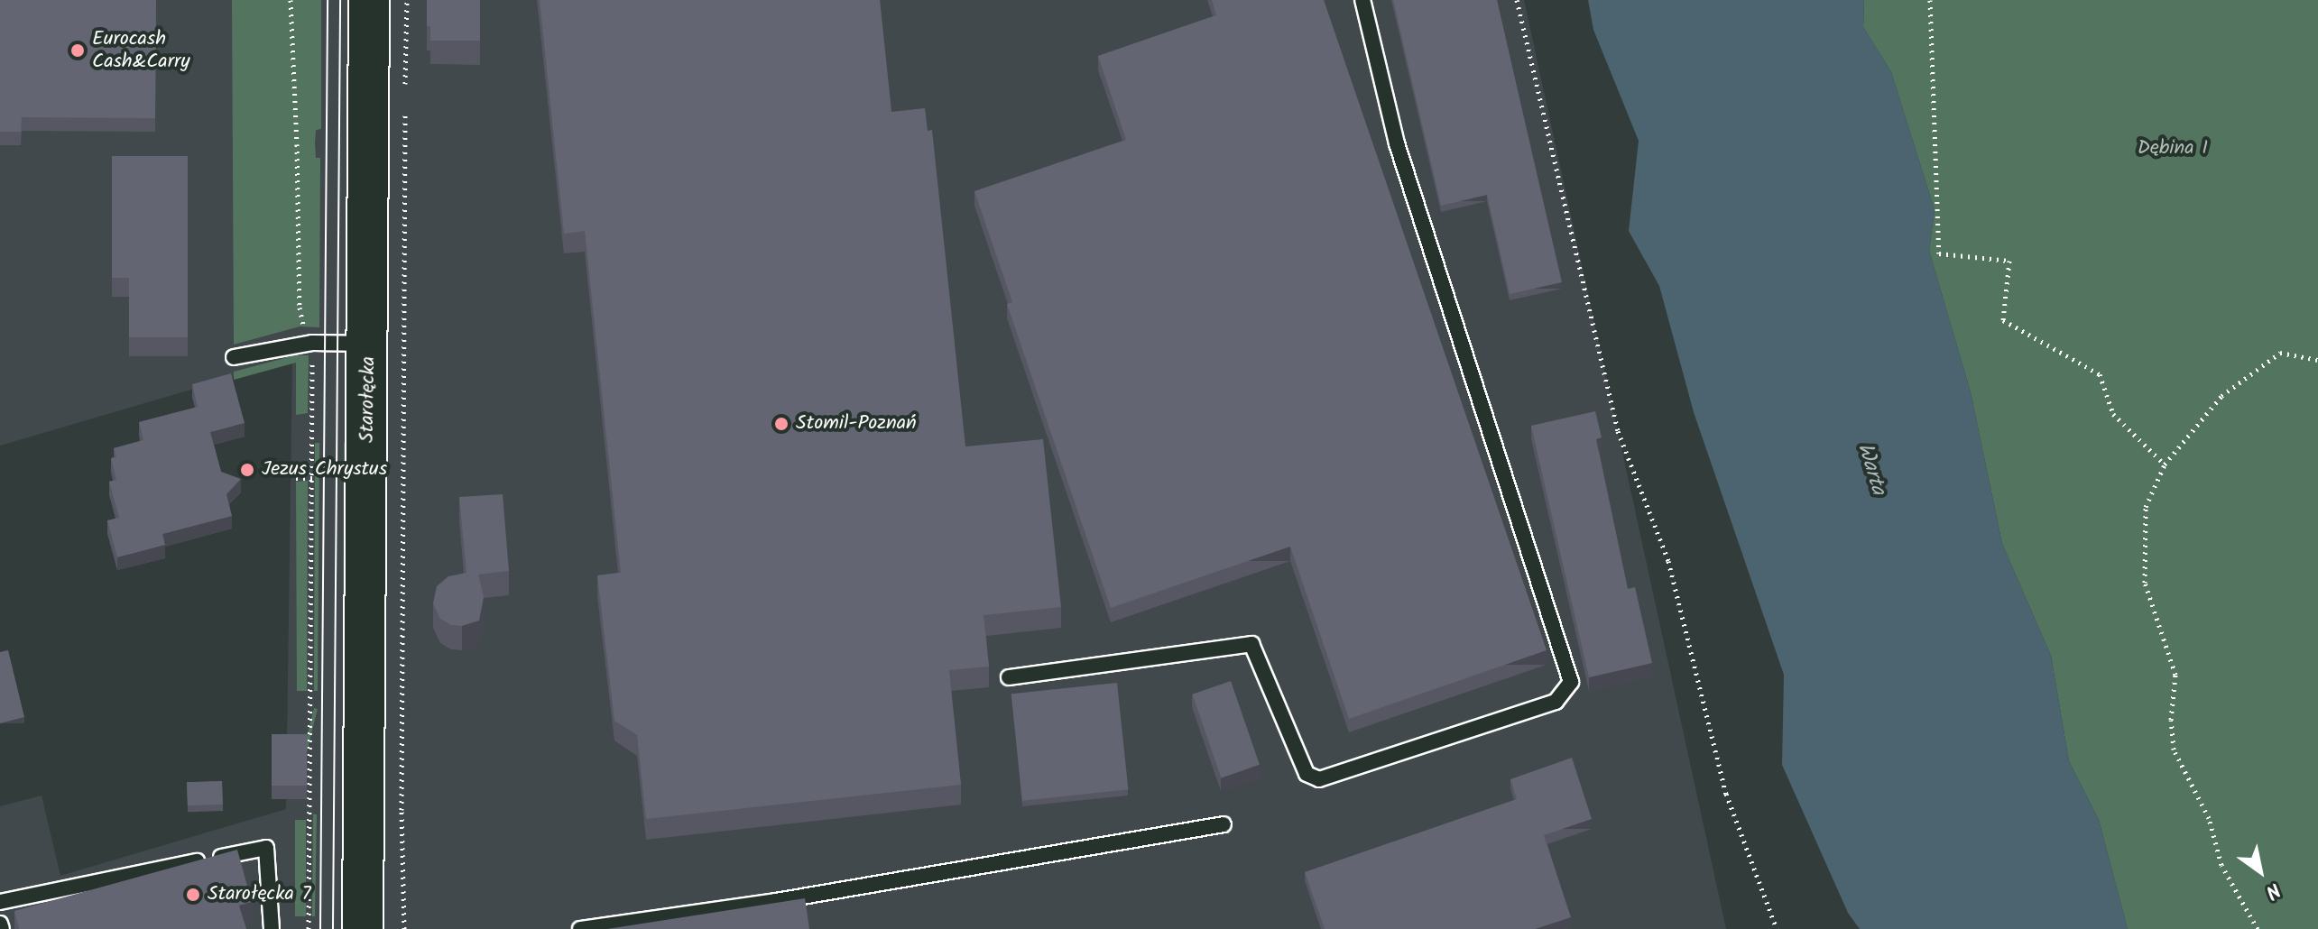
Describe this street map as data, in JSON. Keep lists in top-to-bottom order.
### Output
{
  "streets": {
    "street": ["Starołęcka"]
  },
  "water": ["Warta"],
  "parks": ["Dębina I"],
  "places": [
    "Eurocash Cash&Carry",
    "Stomil-Poznań",
    "Jezus Chrystus",
    "Starołęcka 7"
  ],
  "north": "bottom right"
}
